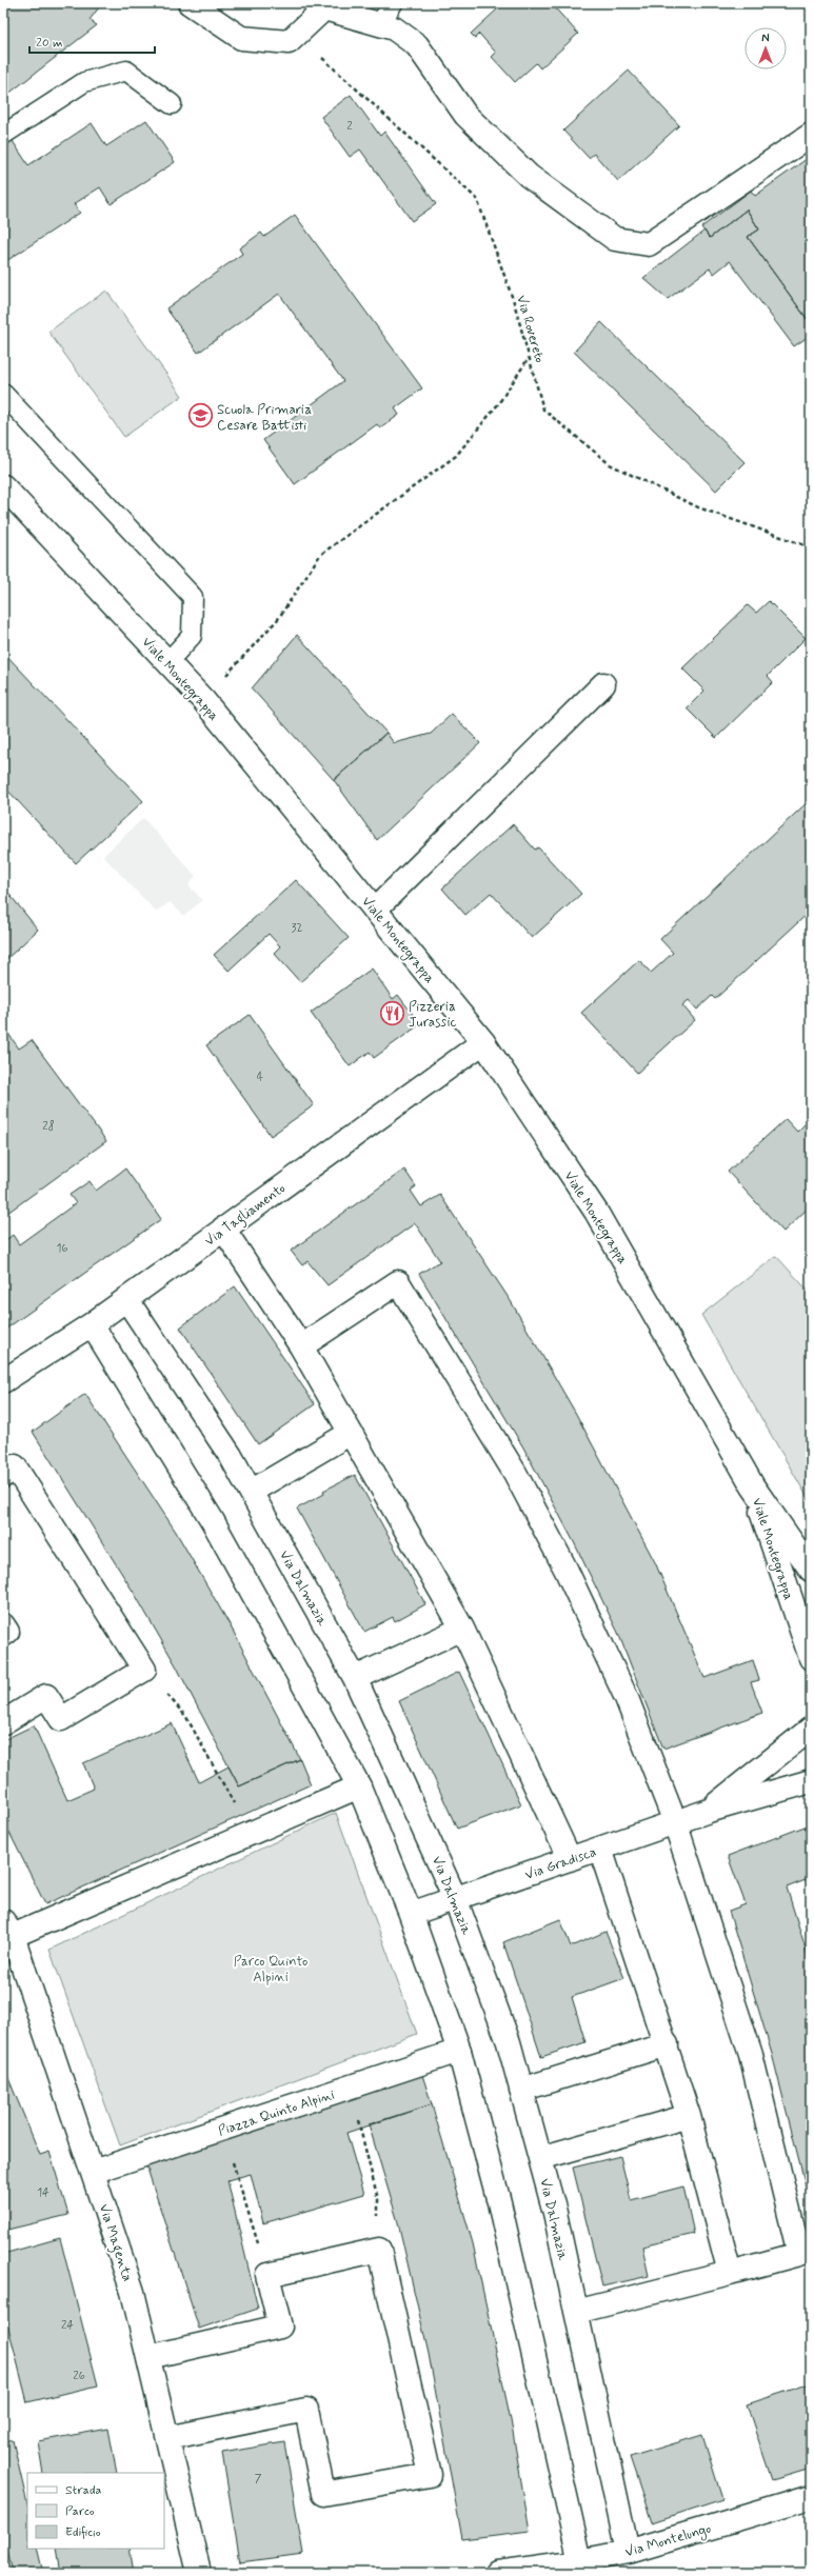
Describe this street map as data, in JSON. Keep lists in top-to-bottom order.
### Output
{
  "streets": {
    "street": [
      "Viale Montegrappa",
      "Via Tagliamento",
      "Via Dalmazia",
      "Via Gradisca",
      "Piazza Quinto Alpini",
      "Via Magenta",
      "Via Montelungo"
    ],
    "path": ["Via Rovereto"]
  },
  "crossings": [
    ["Viale Montegrappa", "Via Tagliamento"],
    ["Via Tagliamento", "Via Dalmazia"],
    ["Via Dalmazia", "Via Gradisca"],
    ["Via Dalmazia", "Via Montelungo"],
    ["Piazza Quinto Alpini", "Via Magenta"]
  ],
  "parks": ["Parco Quinto Alpini"],
  "places": {
    "school or university": ["Scuola Primaria Cesare Battisti"],
    "restaurant": ["Pizzeria Jurassic"]
  },
  "house_numbers": [
    "2",
    "32",
    "4",
    "28",
    "16",
    "14",
    "24",
    "26",
    "7"
  ],
  "legend": ["Strada", "Parco", "Edificio"],
  "scale_bar": "20 m",
  "north": "top"
}
